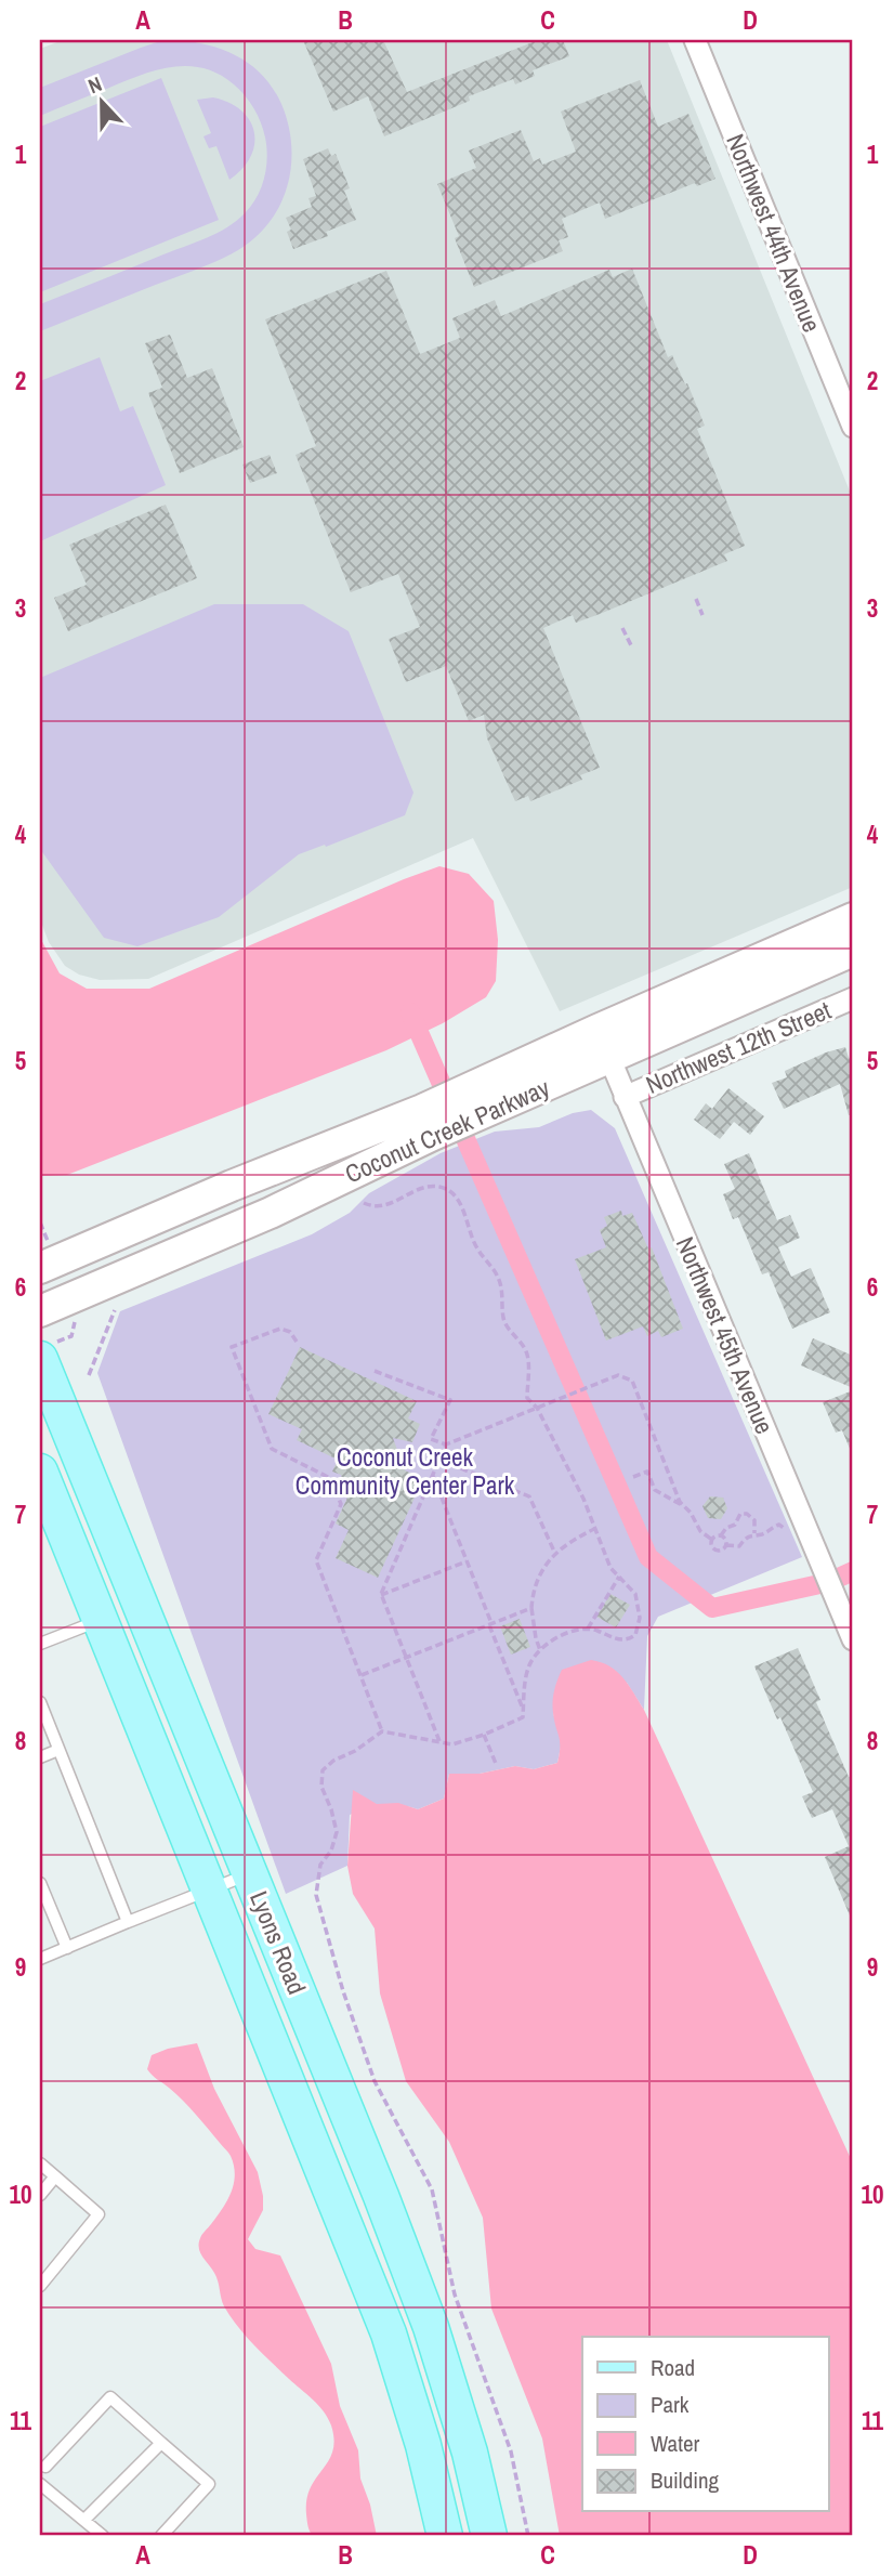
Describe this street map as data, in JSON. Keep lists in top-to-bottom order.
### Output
{
  "streets": {
    "main road": ["Coconut Creek Parkway", "Lyons Road"],
    "street": ["Northwest 44th Avenue", "Northwest 12th Street", "Northwest 45th Avenue"]
  },
  "crossings": [
    ["Northwest 12th Street", "Northwest 45th Avenue"],
    ["Coconut Creek Parkway", "Northwest 45th Avenue"]
  ],
  "parks": ["Coconut Creek Community Center Park"],
  "legend": [
    "Road",
    "Park",
    "Water",
    "Building"
  ],
  "north": "top",
  "grid": {
    "columns": [
      "A",
      "B",
      "C",
      "D"
    ],
    "rows": [
      "1",
      "2",
      "3",
      "4",
      "5",
      "6",
      "7",
      "8",
      "9",
      "10",
      "11"
    ]
  }
}
